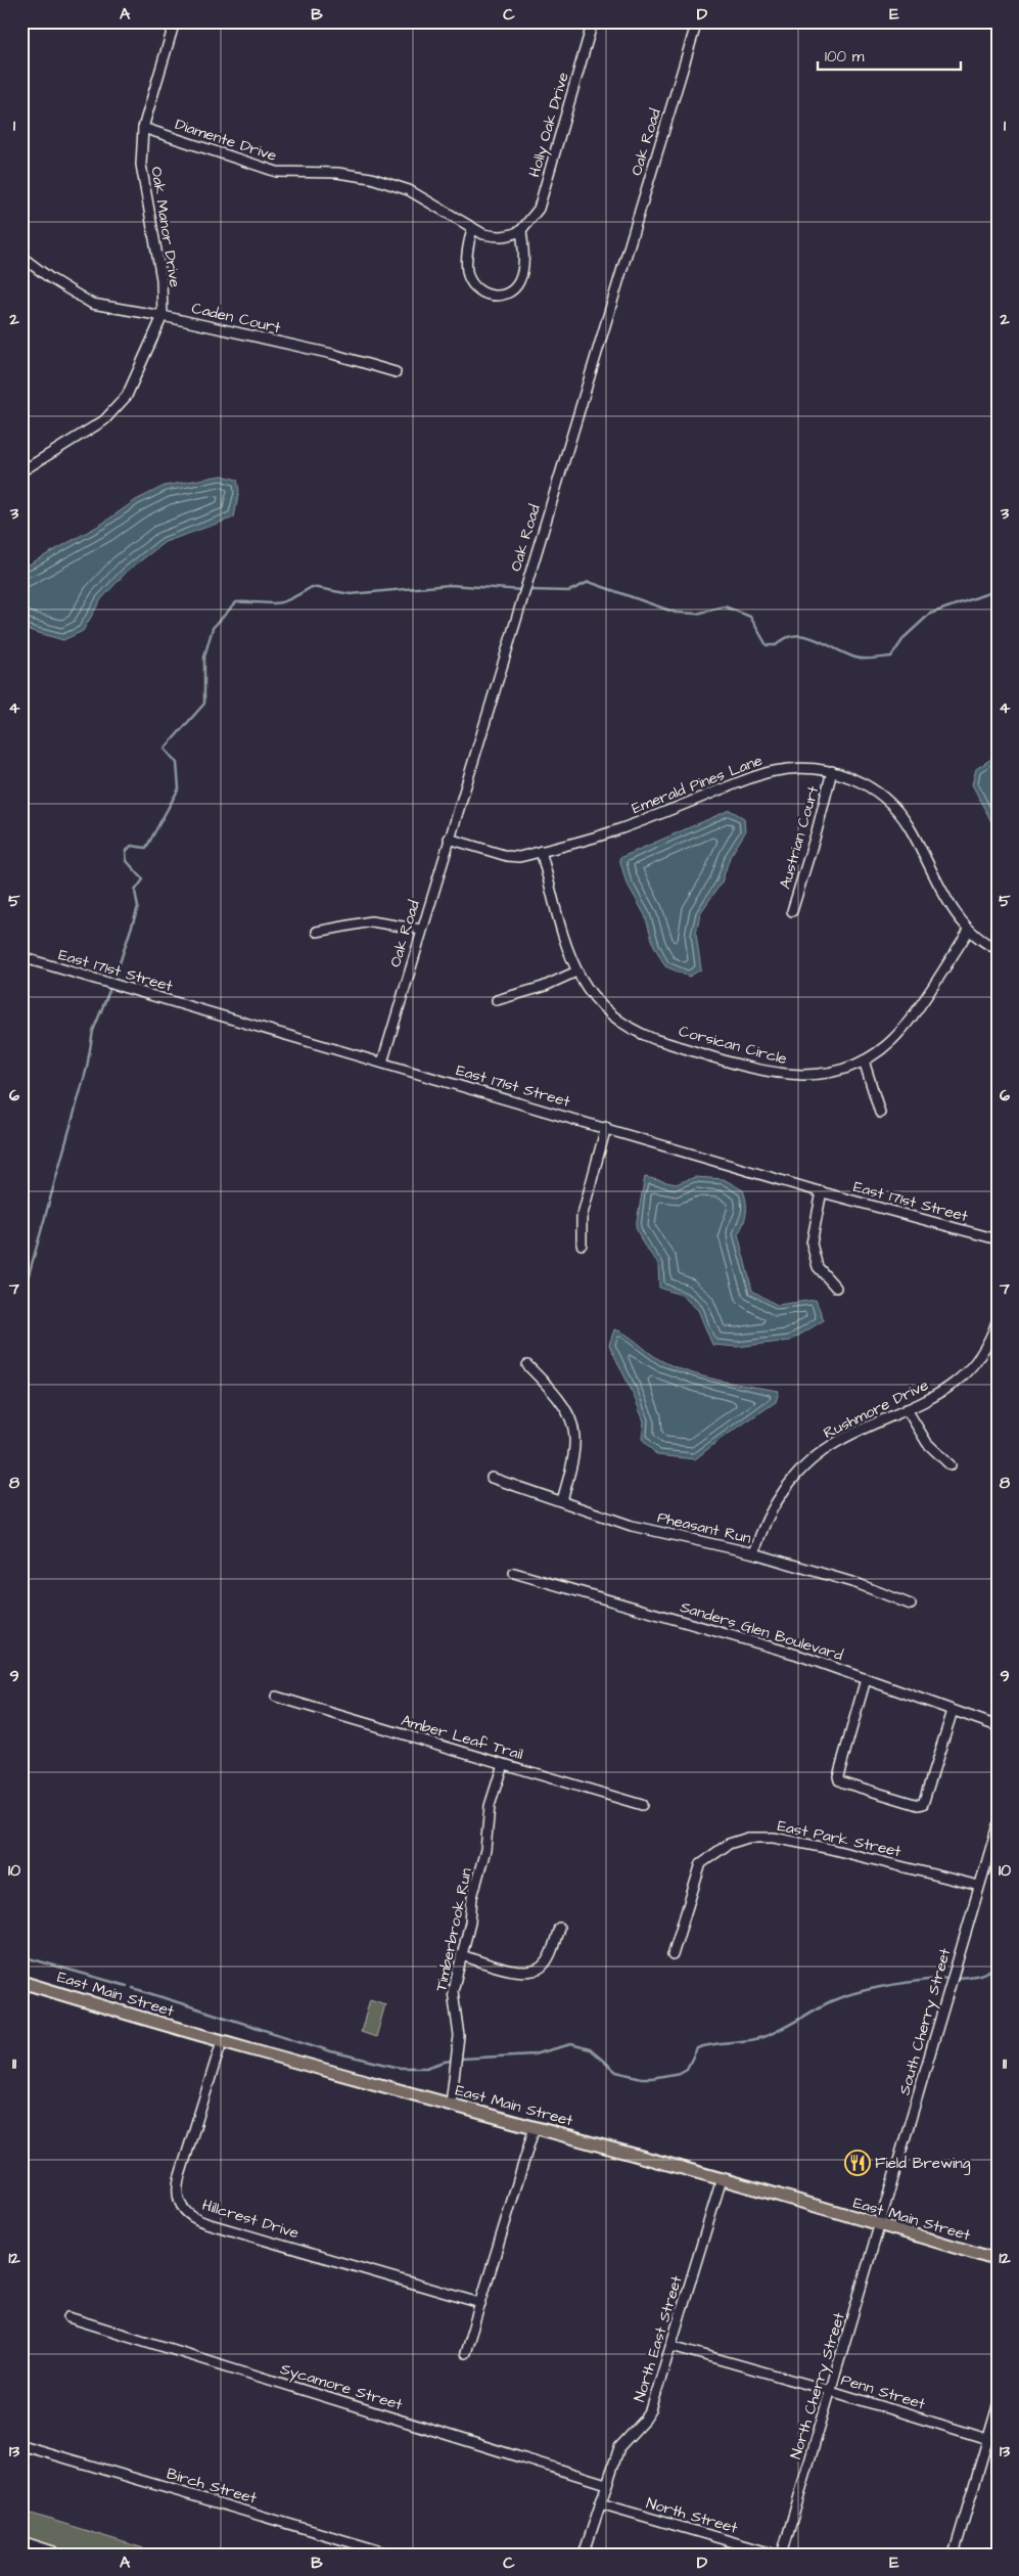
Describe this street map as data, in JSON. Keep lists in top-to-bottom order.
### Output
{
  "streets": {
    "main road": ["East Main Street"],
    "street": [
      "Holly Oak Drive",
      "Diamente Drive",
      "Oak Road",
      "Oak Manor Drive",
      "Caden Court",
      "Emerald Pines Lane",
      "Austrian Court",
      "East 171st Street",
      "Corsican Circle",
      "Rushmore Drive",
      "Pheasant Run",
      "Sanders Glen Boulevard",
      "Amber Leaf Trail",
      "East Park Street",
      "Timberbrook Run",
      "South Cherry Street",
      "Hillcrest Drive",
      "North East Street",
      "North Cherry Street",
      "Sycamore Street",
      "Penn Street",
      "Birch Street",
      "North Street"
    ]
  },
  "crossings": [
    ["Holly Oak Drive", "Diamente Drive"],
    ["Diamente Drive", "Oak Manor Drive"],
    ["Oak Road", "Emerald Pines Lane"],
    ["Oak Road", "East 171st Street"],
    ["Oak Manor Drive", "Caden Court"],
    ["Emerald Pines Lane", "Austrian Court"],
    ["Emerald Pines Lane", "Corsican Circle"],
    ["Rushmore Drive", "Pheasant Run"],
    ["Amber Leaf Trail", "Timberbrook Run"],
    ["East Park Street", "South Cherry Street"],
    ["Timberbrook Run", "East Main Street"],
    ["East Main Street", "South Cherry Street"],
    ["East Main Street", "Hillcrest Drive"],
    ["East Main Street", "North East Street"],
    ["East Main Street", "North Cherry Street"],
    ["South Cherry Street", "North Cherry Street"],
    ["North East Street", "Sycamore Street"],
    ["North East Street", "Penn Street"],
    ["North East Street", "North Street"],
    ["North Cherry Street", "Penn Street"]
  ],
  "places": {
    "restaurant": ["Field Brewing"]
  },
  "scale_bar": "100 m",
  "grid": {
    "columns": [
      "A",
      "B",
      "C",
      "D",
      "E"
    ],
    "rows": [
      "1",
      "2",
      "3",
      "4",
      "5",
      "6",
      "7",
      "8",
      "9",
      "10",
      "11",
      "12",
      "13"
    ]
  }
}
